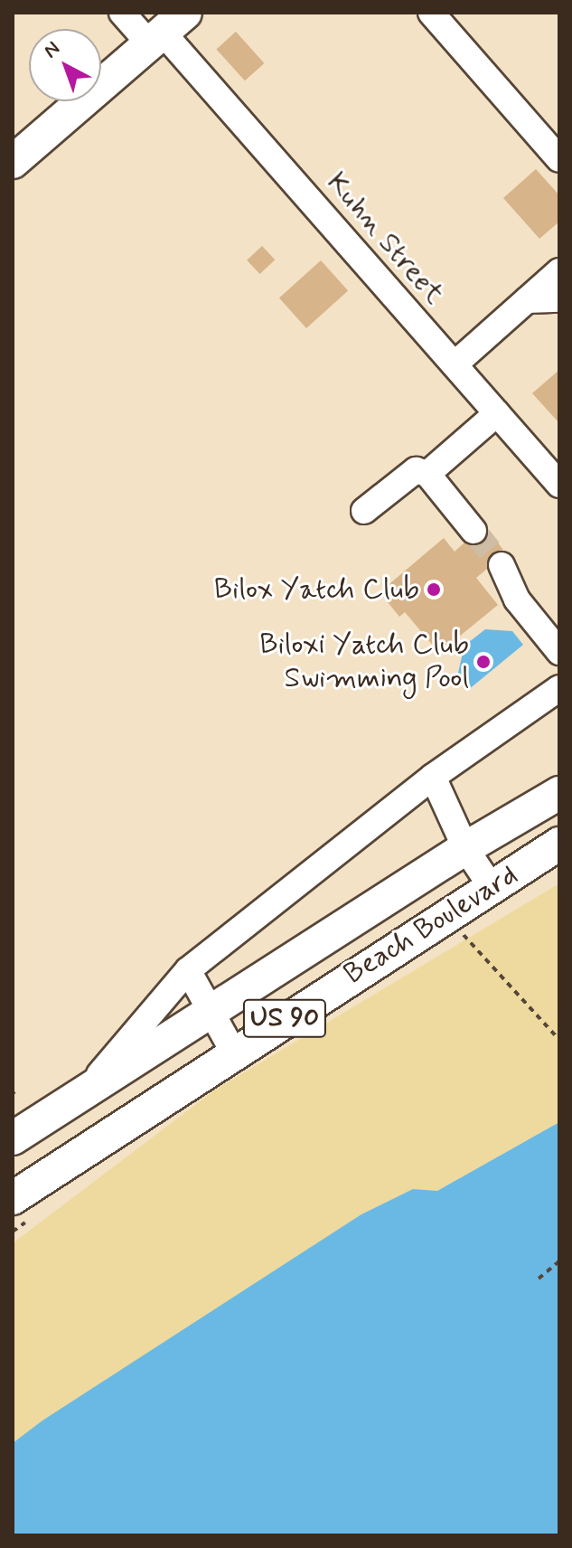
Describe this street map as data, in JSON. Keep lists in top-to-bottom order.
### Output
{
  "streets": {
    "main road": ["Beach Boulevard", "US 90"],
    "street": ["Kuhn Street"]
  },
  "places": ["Bilox Yatch Club", "Biloxi Yatch Club Swimming Pool"],
  "north": "top left"
}
